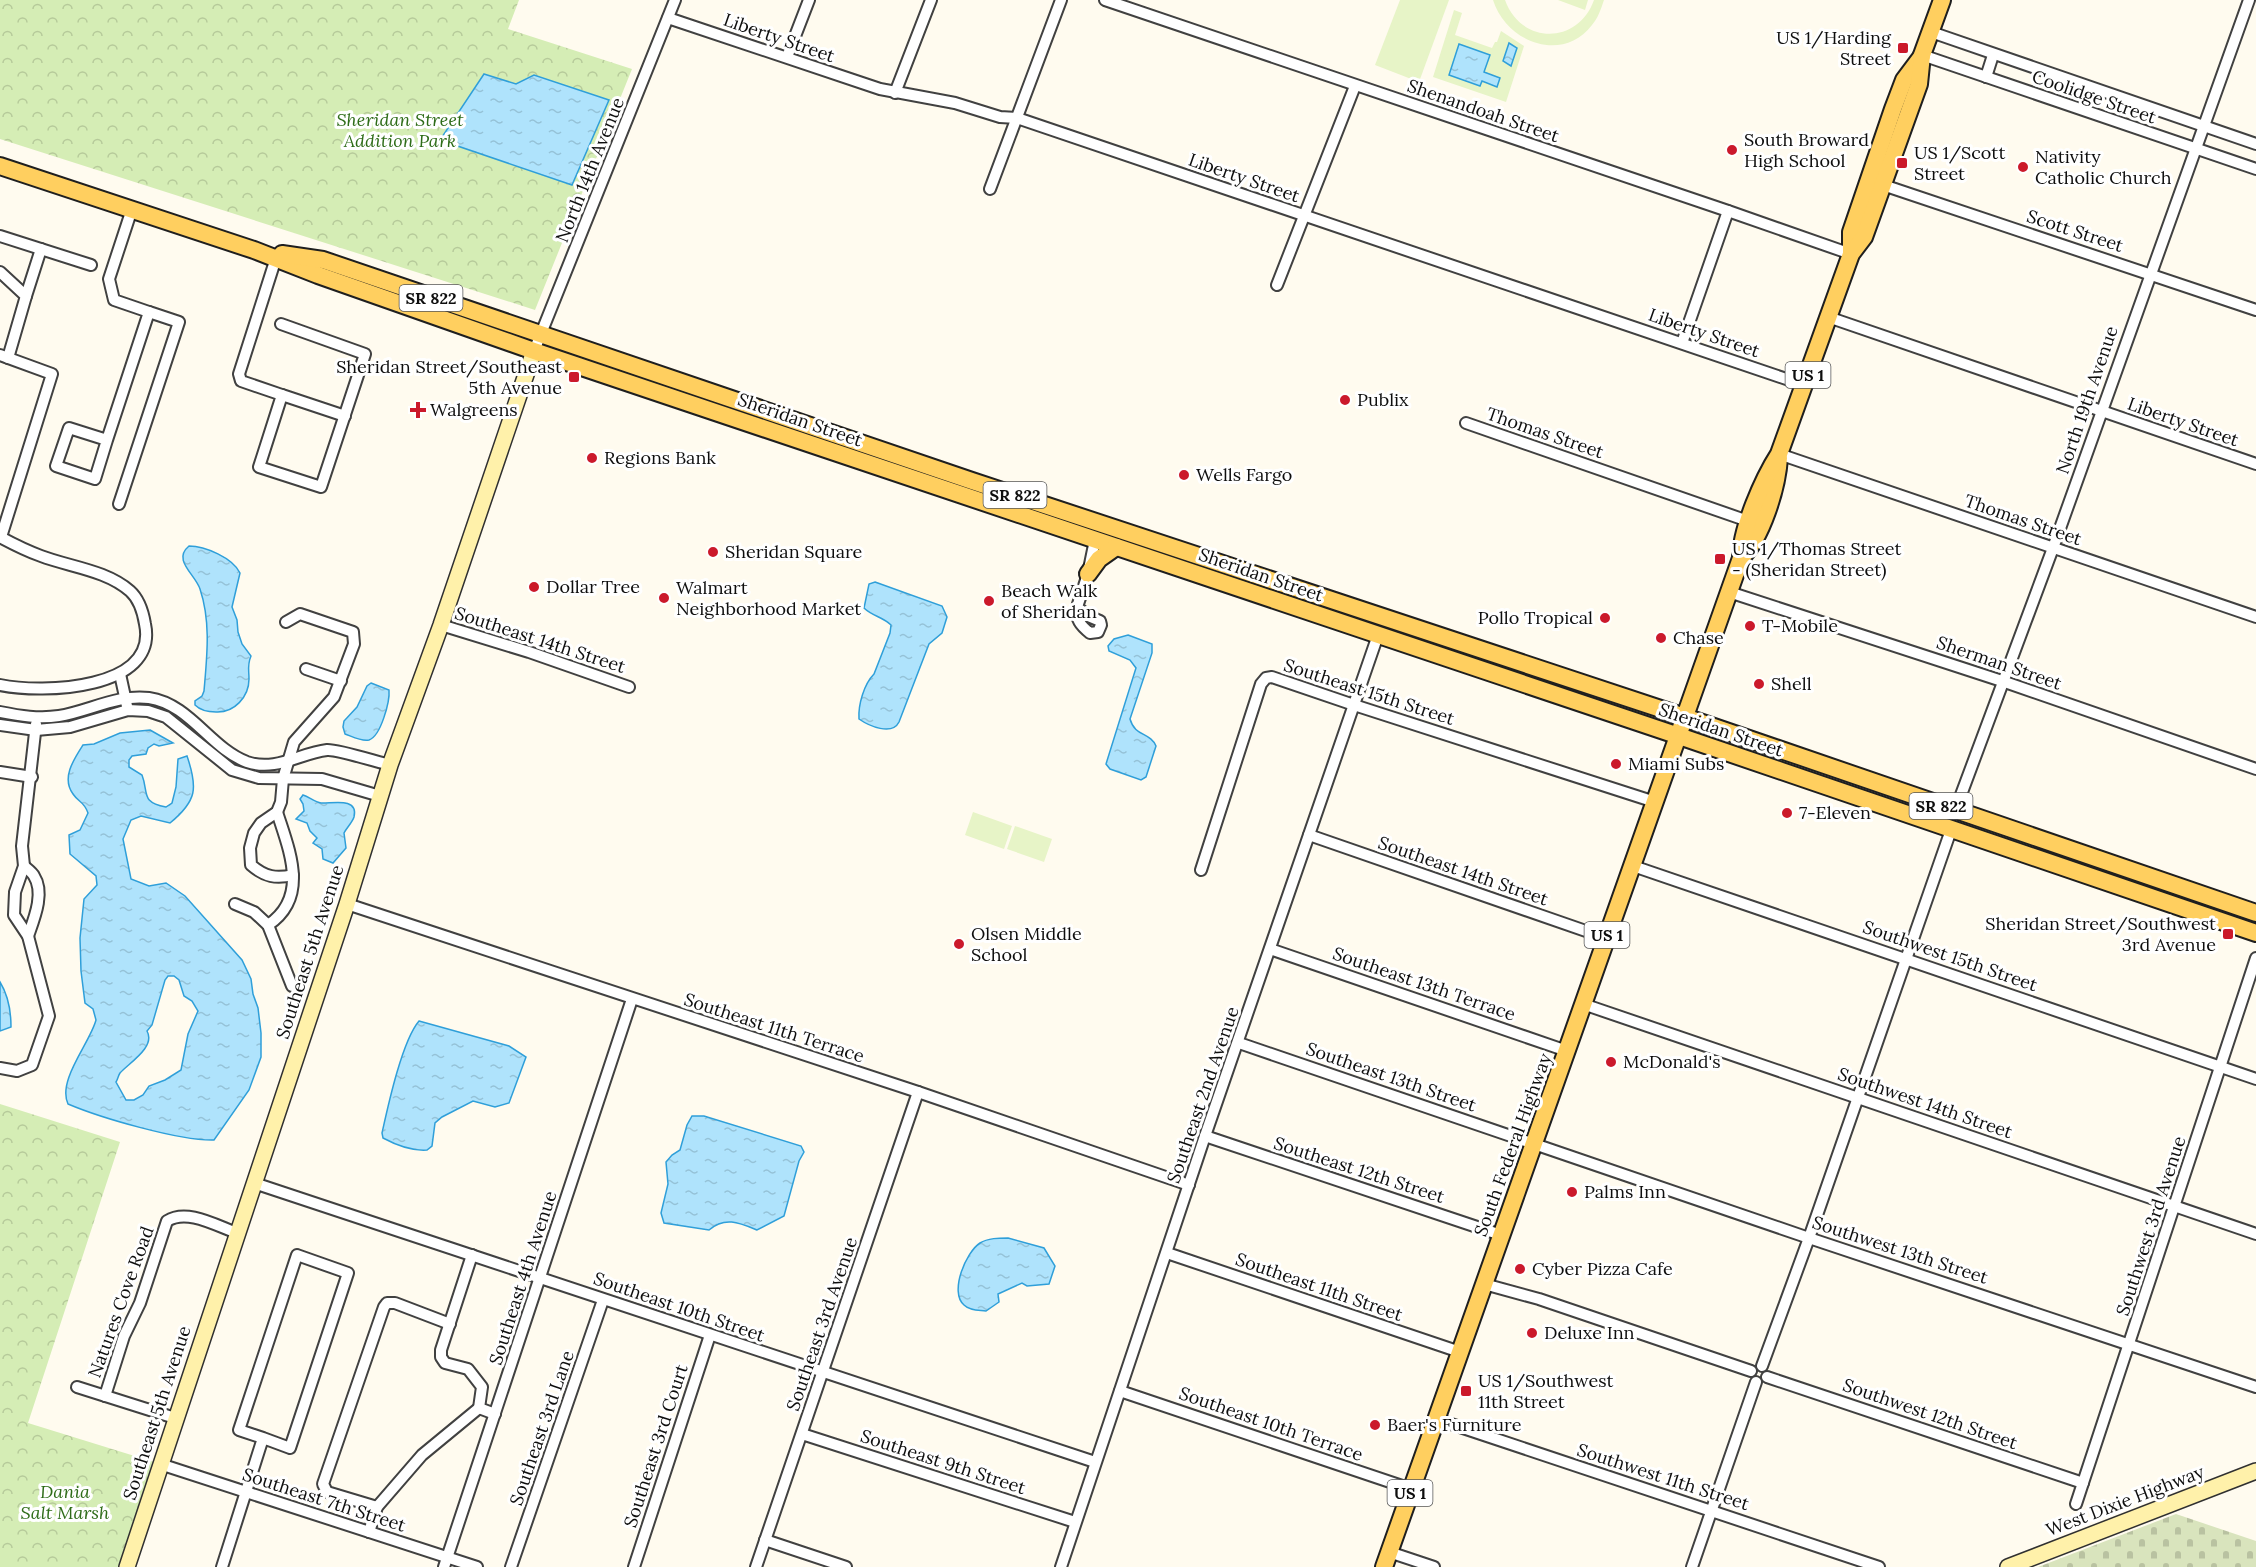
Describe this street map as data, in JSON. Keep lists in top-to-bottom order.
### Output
{
  "streets": {
    "main road": [
      "SR 822",
      "US 1",
      "Sheridan Street",
      "South Federal Highway"
    ],
    "street": [
      "Liberty Street",
      "Coolidge Street",
      "Shenandoah Street",
      "North 14th Avenue",
      "Scott Street",
      "North 19th Avenue",
      "Thomas Street",
      "Southeast 14th Street",
      "Sherman Street",
      "Southeast 15th Street",
      "Southeast 5th Avenue",
      "Southwest 15th Street",
      "Southeast 13th Terrace",
      "Southeast 11th Terrace",
      "Southeast 13th Street",
      "Southeast 2nd Avenue",
      "Southwest 14th Street",
      "Southeast 12th Street",
      "Southwest 3rd Avenue",
      "Southwest 13th Street",
      "Southeast 4th Avenue",
      "Southeast 11th Street",
      "Natures Cove Road",
      "Southeast 10th Street",
      "Southeast 3rd Avenue",
      "Southwest 12th Street",
      "Southeast 10th Terrace",
      "Southeast 3rd Lane",
      "Southeast 3rd Court",
      "Southeast 9th Street",
      "Southwest 11th Street",
      "Southeast 7th Street",
      "West Dixie Highway"
    ]
  },
  "crossings": [
    ["Liberty Street", "North 14th Avenue"],
    ["Liberty Street", "US 1"],
    ["Liberty Street", "North 19th Avenue"],
    ["Coolidge Street", "US 1"],
    ["Coolidge Street", "North 19th Avenue"],
    ["Shenandoah Street", "US 1"],
    ["North 14th Avenue", "Sheridan Street"],
    ["North 14th Avenue", "Southeast 5th Avenue"],
    ["Scott Street", "US 1"],
    ["Scott Street", "North 19th Avenue"],
    ["US 1", "Sheridan Street"],
    ["US 1", "Thomas Street"],
    ["US 1", "Sherman Street"],
    ["US 1", "South Federal Highway"],
    ["North 19th Avenue", "Sheridan Street"],
    ["North 19th Avenue", "Thomas Street"],
    ["North 19th Avenue", "Sherman Street"],
    ["Sheridan Street", "Southeast 5th Avenue"],
    ["Sheridan Street", "Southeast 2nd Avenue"],
    ["Sheridan Street", "South Federal Highway"],
    ["Southeast 14th Street", "Southeast 5th Avenue"],
    ["Southeast 14th Street", "Southeast 2nd Avenue"],
    ["Southeast 14th Street", "South Federal Highway"],
    ["Southeast 15th Street", "Southeast 2nd Avenue"],
    ["Southeast 15th Street", "South Federal Highway"],
    ["Southeast 5th Avenue", "Southeast 11th Terrace"],
    ["Southeast 5th Avenue", "Natures Cove Road"],
    ["Southeast 5th Avenue", "Southeast 10th Street"],
    ["Southeast 5th Avenue", "Southeast 7th Street"],
    ["Southwest 15th Street", "South Federal Highway"],
    ["Southwest 15th Street", "Southwest 3rd Avenue"],
    ["Southeast 13th Terrace", "Southeast 2nd Avenue"],
    ["Southeast 13th Terrace", "South Federal Highway"],
    ["Southeast 11th Terrace", "Southeast 2nd Avenue"],
    ["Southeast 11th Terrace", "Southeast 4th Avenue"],
    ["Southeast 11th Terrace", "Southeast 3rd Avenue"],
    ["Southeast 13th Street", "Southeast 2nd Avenue"],
    ["Southeast 13th Street", "South Federal Highway"],
    ["Southeast 13th Street", "Southwest 13th Street"],
    ["Southeast 2nd Avenue", "Southeast 12th Street"],
    ["Southeast 2nd Avenue", "Southeast 11th Street"],
    ["Southeast 2nd Avenue", "Southeast 10th Street"],
    ["Southeast 2nd Avenue", "Southeast 10th Terrace"],
    ["Southeast 2nd Avenue", "Southeast 9th Street"],
    ["Southwest 14th Street", "South Federal Highway"],
    ["Southwest 14th Street", "Southwest 3rd Avenue"],
    ["South Federal Highway", "Southeast 12th Street"],
    ["South Federal Highway", "Southwest 13th Street"],
    ["South Federal Highway", "Southeast 11th Street"],
    ["South Federal Highway", "Southwest 12th Street"],
    ["South Federal Highway", "Southeast 10th Terrace"],
    ["South Federal Highway", "Southwest 11th Street"],
    ["Southwest 3rd Avenue", "Southwest 13th Street"],
    ["Southwest 3rd Avenue", "Southwest 12th Street"],
    ["Southeast 4th Avenue", "Southeast 10th Street"],
    ["Southeast 4th Avenue", "Southeast 7th Street"],
    ["Southeast 10th Street", "Southeast 3rd Avenue"],
    ["Southeast 10th Street", "Southeast 3rd Lane"],
    ["Southeast 10th Street", "Southeast 3rd Court"],
    ["Southeast 3rd Avenue", "Southeast 9th Street"]
  ],
  "parks": ["Sheridan Street Addition Park", "Dania Salt Marsh"],
  "places": {
    "transit": [
      "US 1/Harding Street",
      "US 1/Scott Street",
      "Sheridan Street/Southeast 5th Avenue",
      "US 1/Thomas Street - (Sheridan Street)",
      "Sheridan Street/Southwest 3rd Avenue",
      "US 1/Southwest 11th Street"
    ],
    "other": [
      "South Broward High School",
      "Nativity Catholic Church",
      "Publix",
      "Regions Bank",
      "Wells Fargo",
      "Sheridan Square",
      "Dollar Tree",
      "Walmart Neighborhood Market",
      "Beach Walk of Sheridan",
      "Pollo Tropical",
      "T-Mobile",
      "Chase",
      "Shell",
      "Miami Subs",
      "7-Eleven",
      "Olsen Middle School",
      "McDonald's",
      "Palms Inn",
      "Cyber Pizza Cafe",
      "Deluxe Inn",
      "Baer's Furniture"
    ],
    "health": ["Walgreens"]
  }
}
